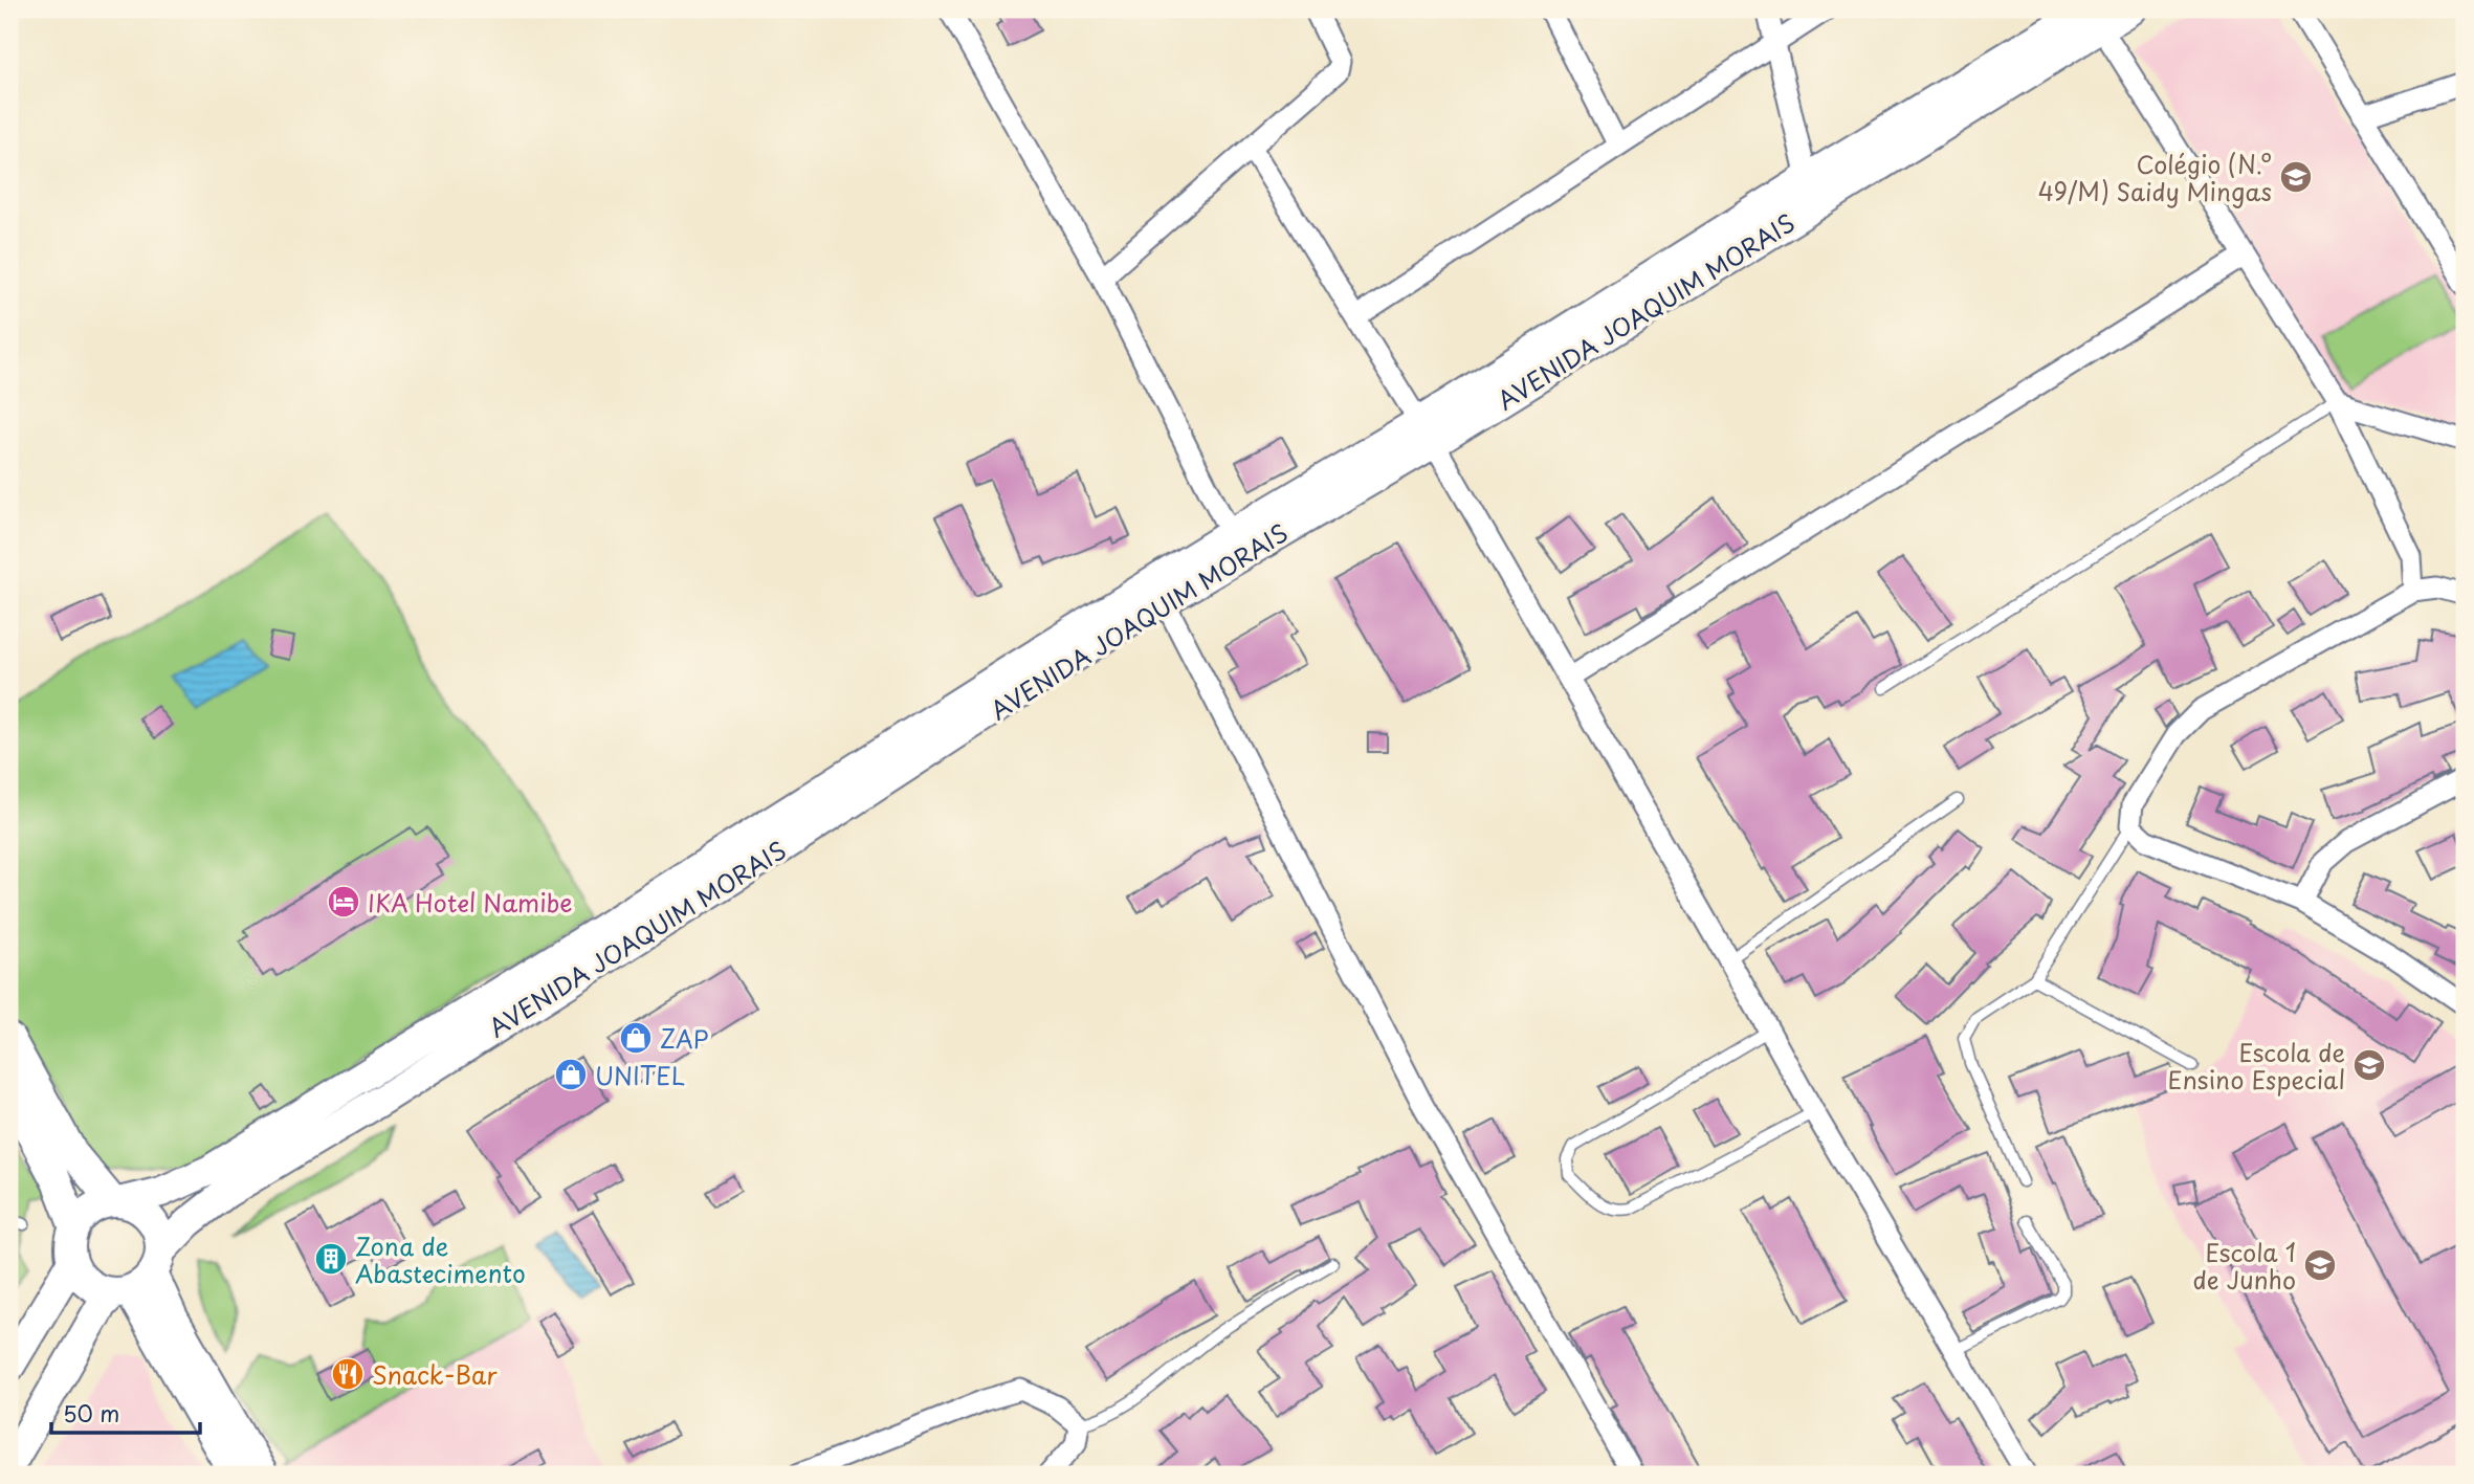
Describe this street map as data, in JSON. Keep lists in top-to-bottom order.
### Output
{
  "streets": {
    "street": ["AVENIDA JOAQUIM MORAIS"]
  },
  "places": {
    "school or university": ["Colégio (N.º 49/M) Saidy Mingas", "Escola de Ensino Especial", "Escola 1 de Junho"],
    "hotel": ["IKA Hotel Namibe"],
    "shop": ["ZAP", "UNITEL"],
    "building": ["Zona de Abastecimento"],
    "restaurant": ["Snack-Bar"]
  },
  "scale_bar": "50 m"
}
